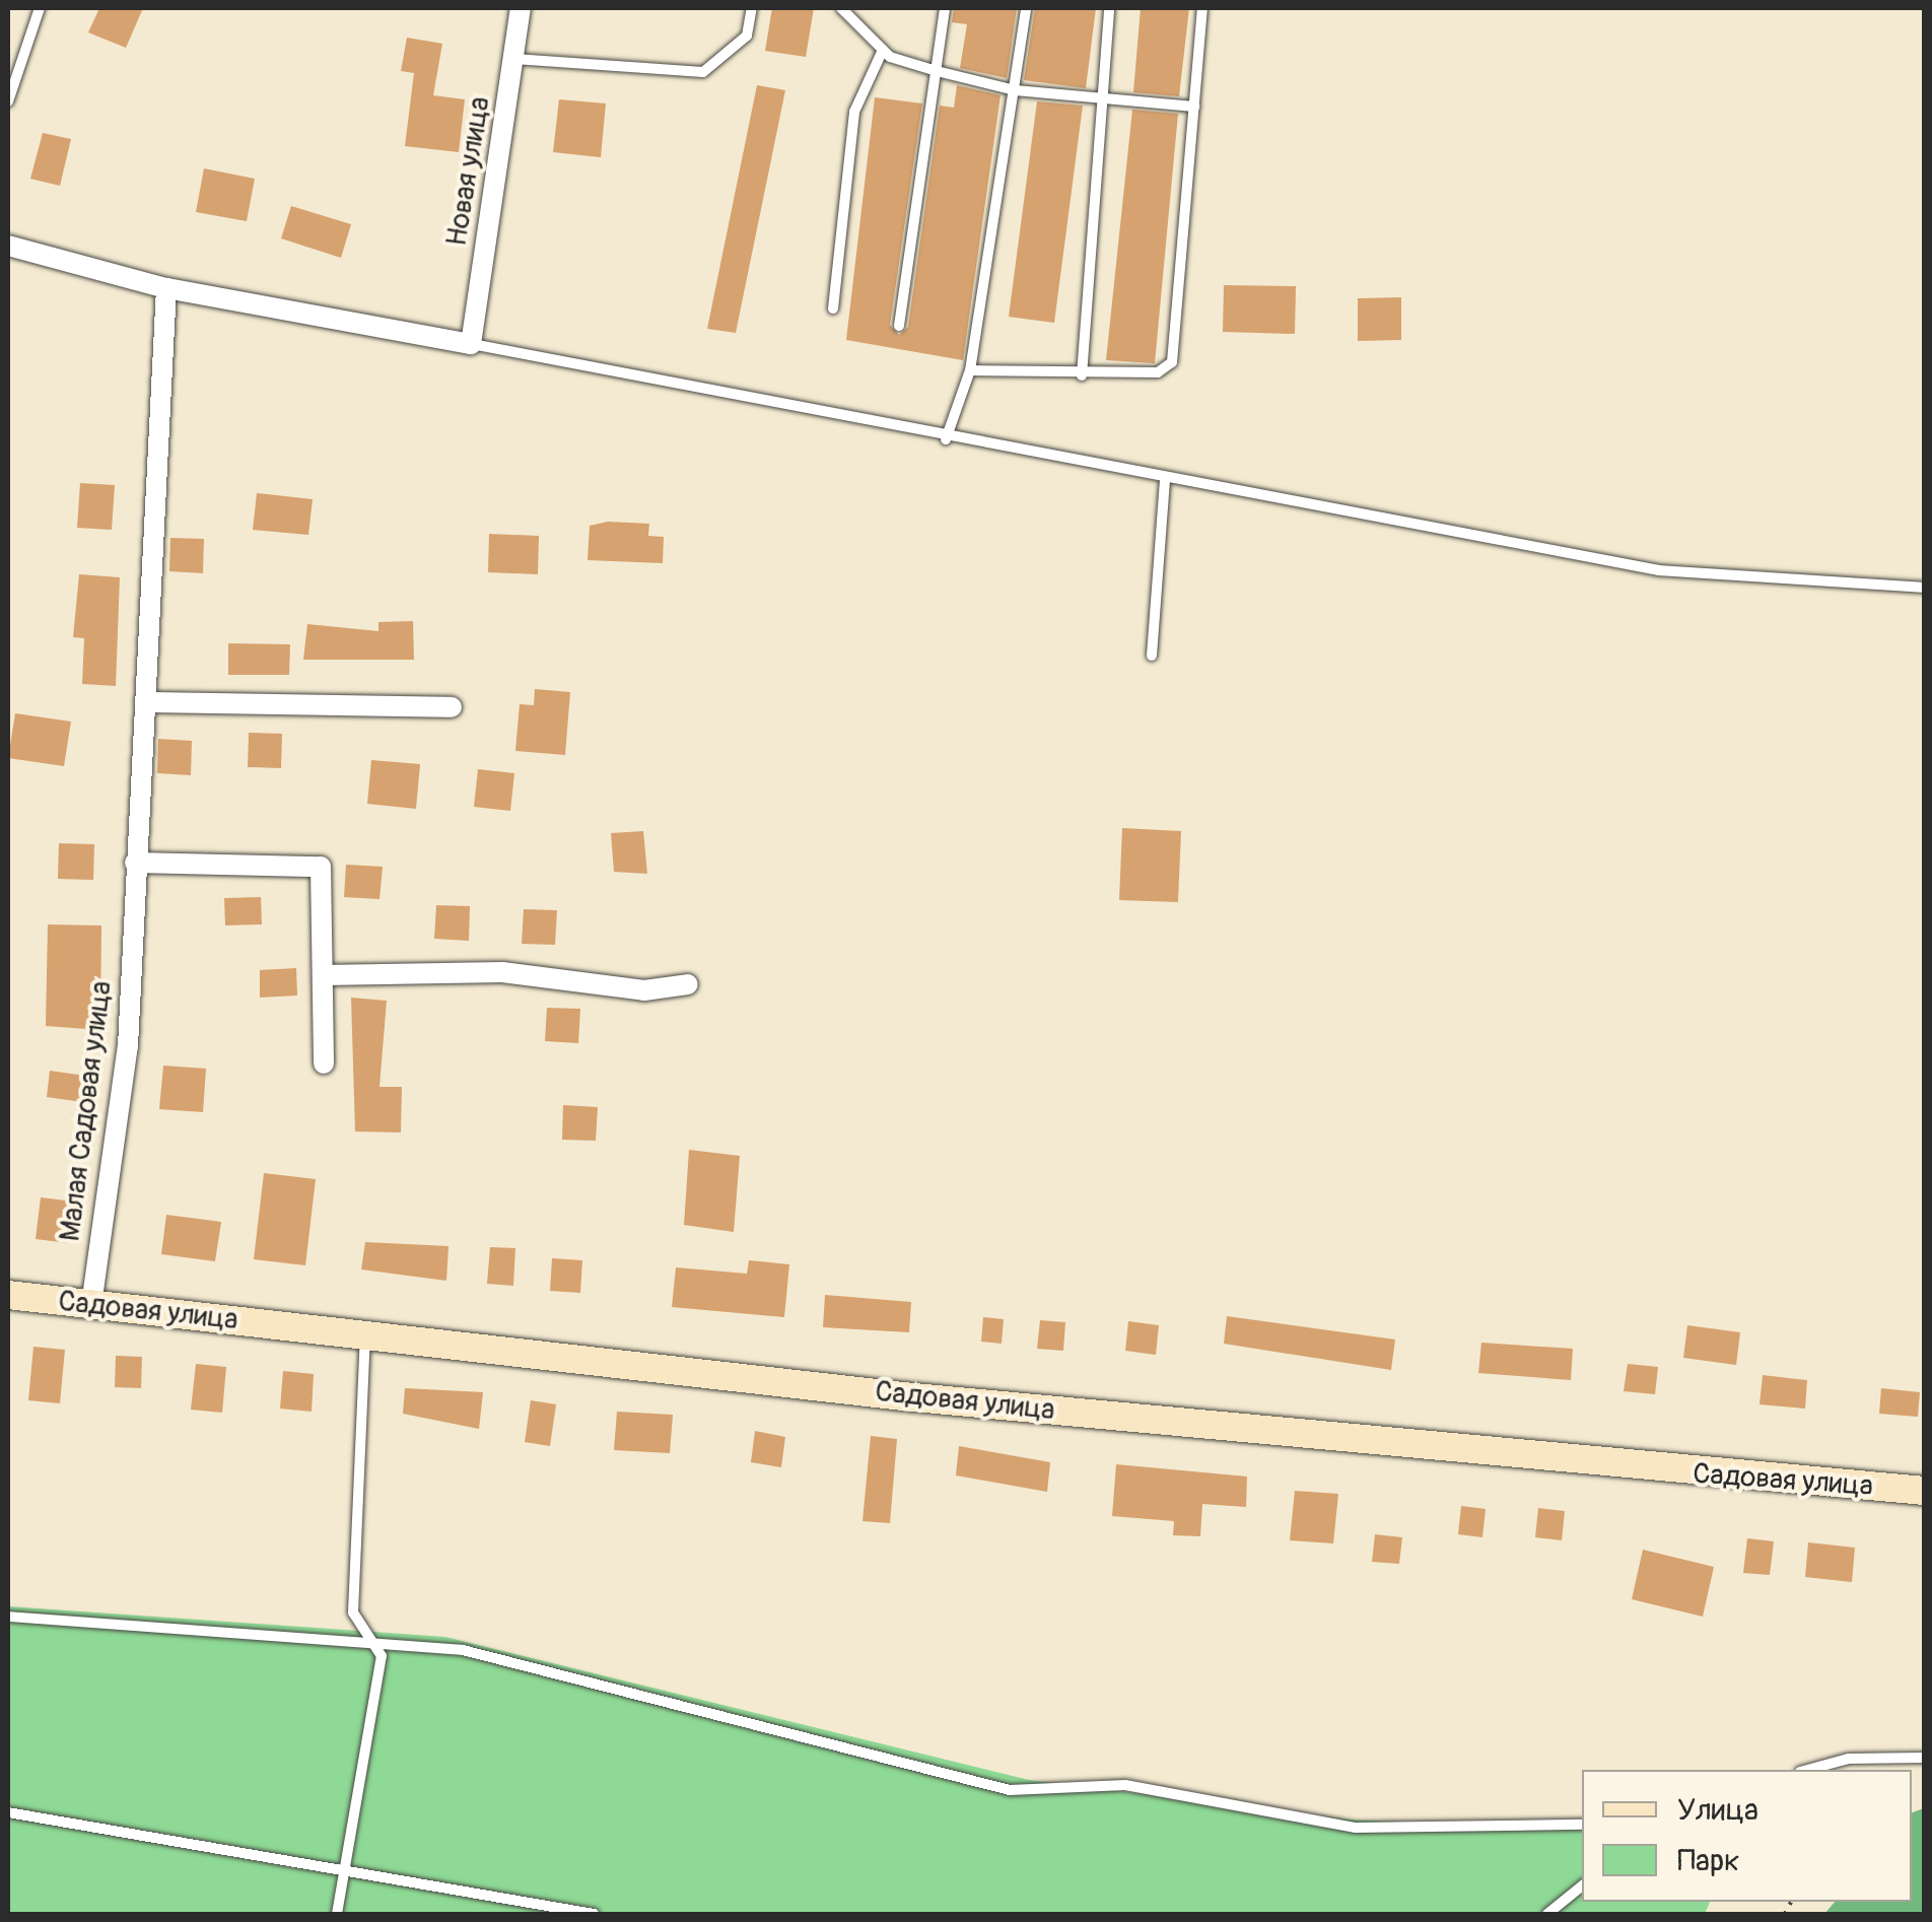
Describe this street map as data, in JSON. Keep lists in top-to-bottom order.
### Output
{
  "streets": {
    "main road": ["Садовая улица"],
    "street": ["Новая улица", "Малая Садовая улица"]
  },
  "crossings": [
    ["Малая Садовая улица", "Садовая улица"]
  ],
  "legend": ["Улица", "Парк"]
}
